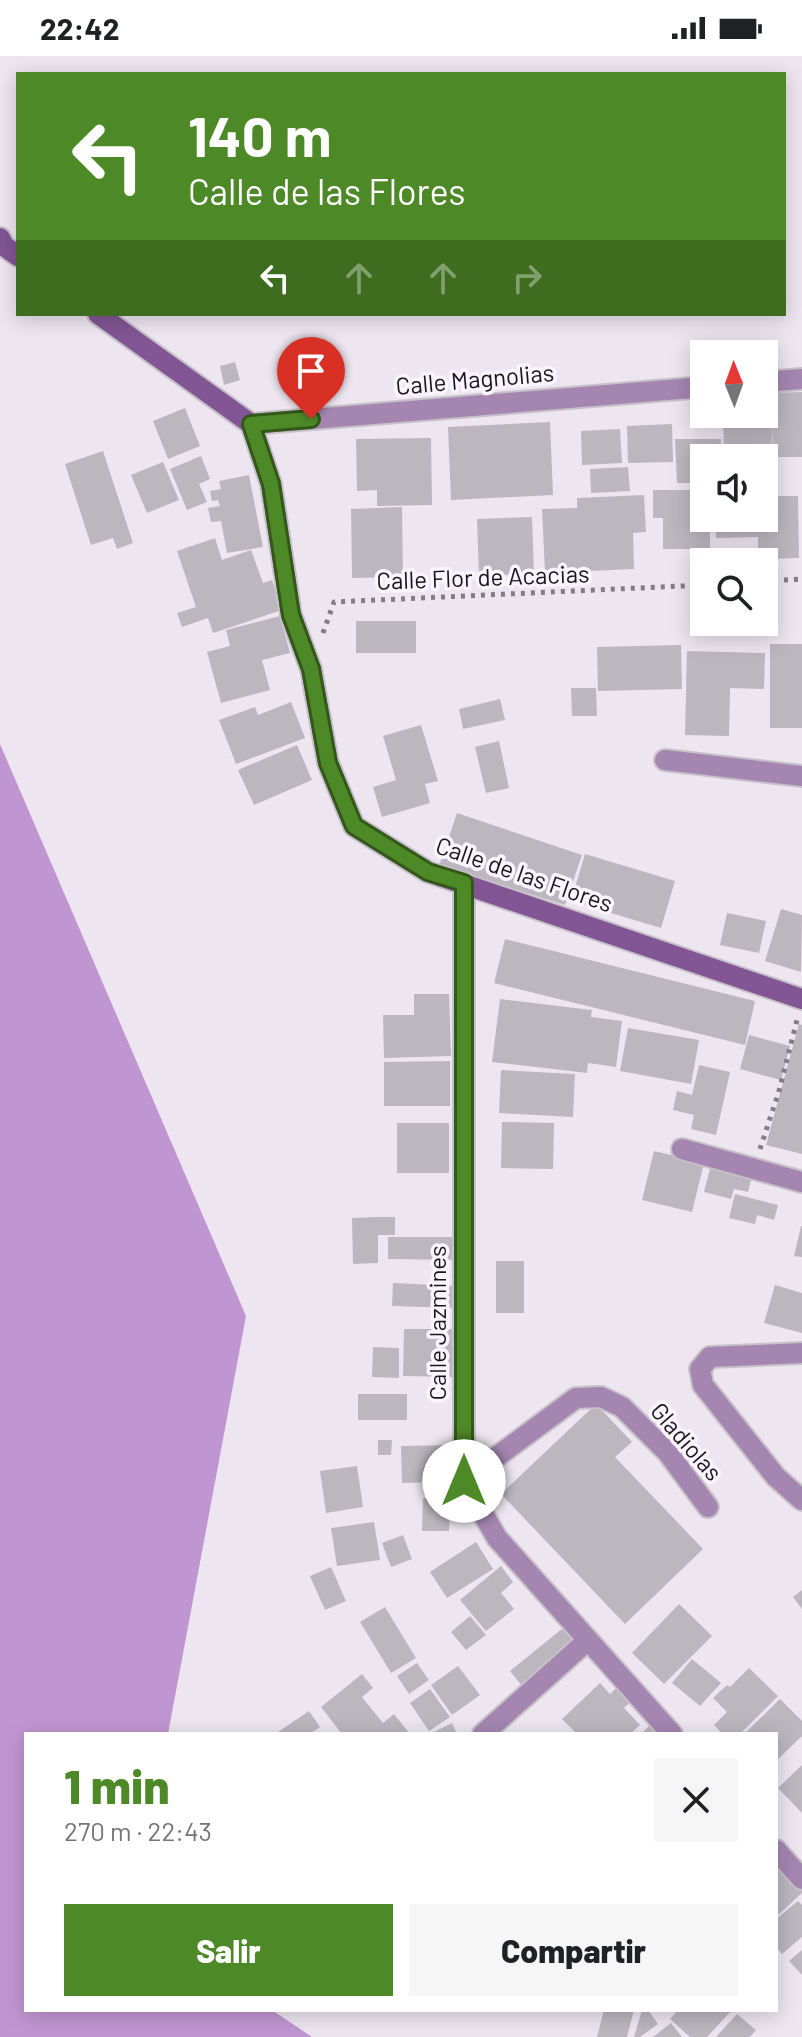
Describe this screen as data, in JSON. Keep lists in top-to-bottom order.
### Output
{
  "streets": {
    "street": [
      "Calle Magnolias",
      "Calle de las Flores",
      "Calle Jazmines",
      "Gladiolas"
    ],
    "path": ["Calle Flor de Acacias"]
  },
  "crossings": [
    ["Calle Magnolias", "Calle de las Flores"],
    ["Calle Flor de Acacias", "Calle de las Flores"],
    ["Calle de las Flores", "Calle Jazmines"],
    ["Calle Jazmines", "Gladiolas"]
  ],
  "north": "top",
  "page": {
    "status": "22:42",
    "turn": ["140 m", "Calle de las Flores"],
    "heading": ["1 min", "270 m · 22:43"],
    "buttons": ["Salir", "Compartir"]
  }
}
